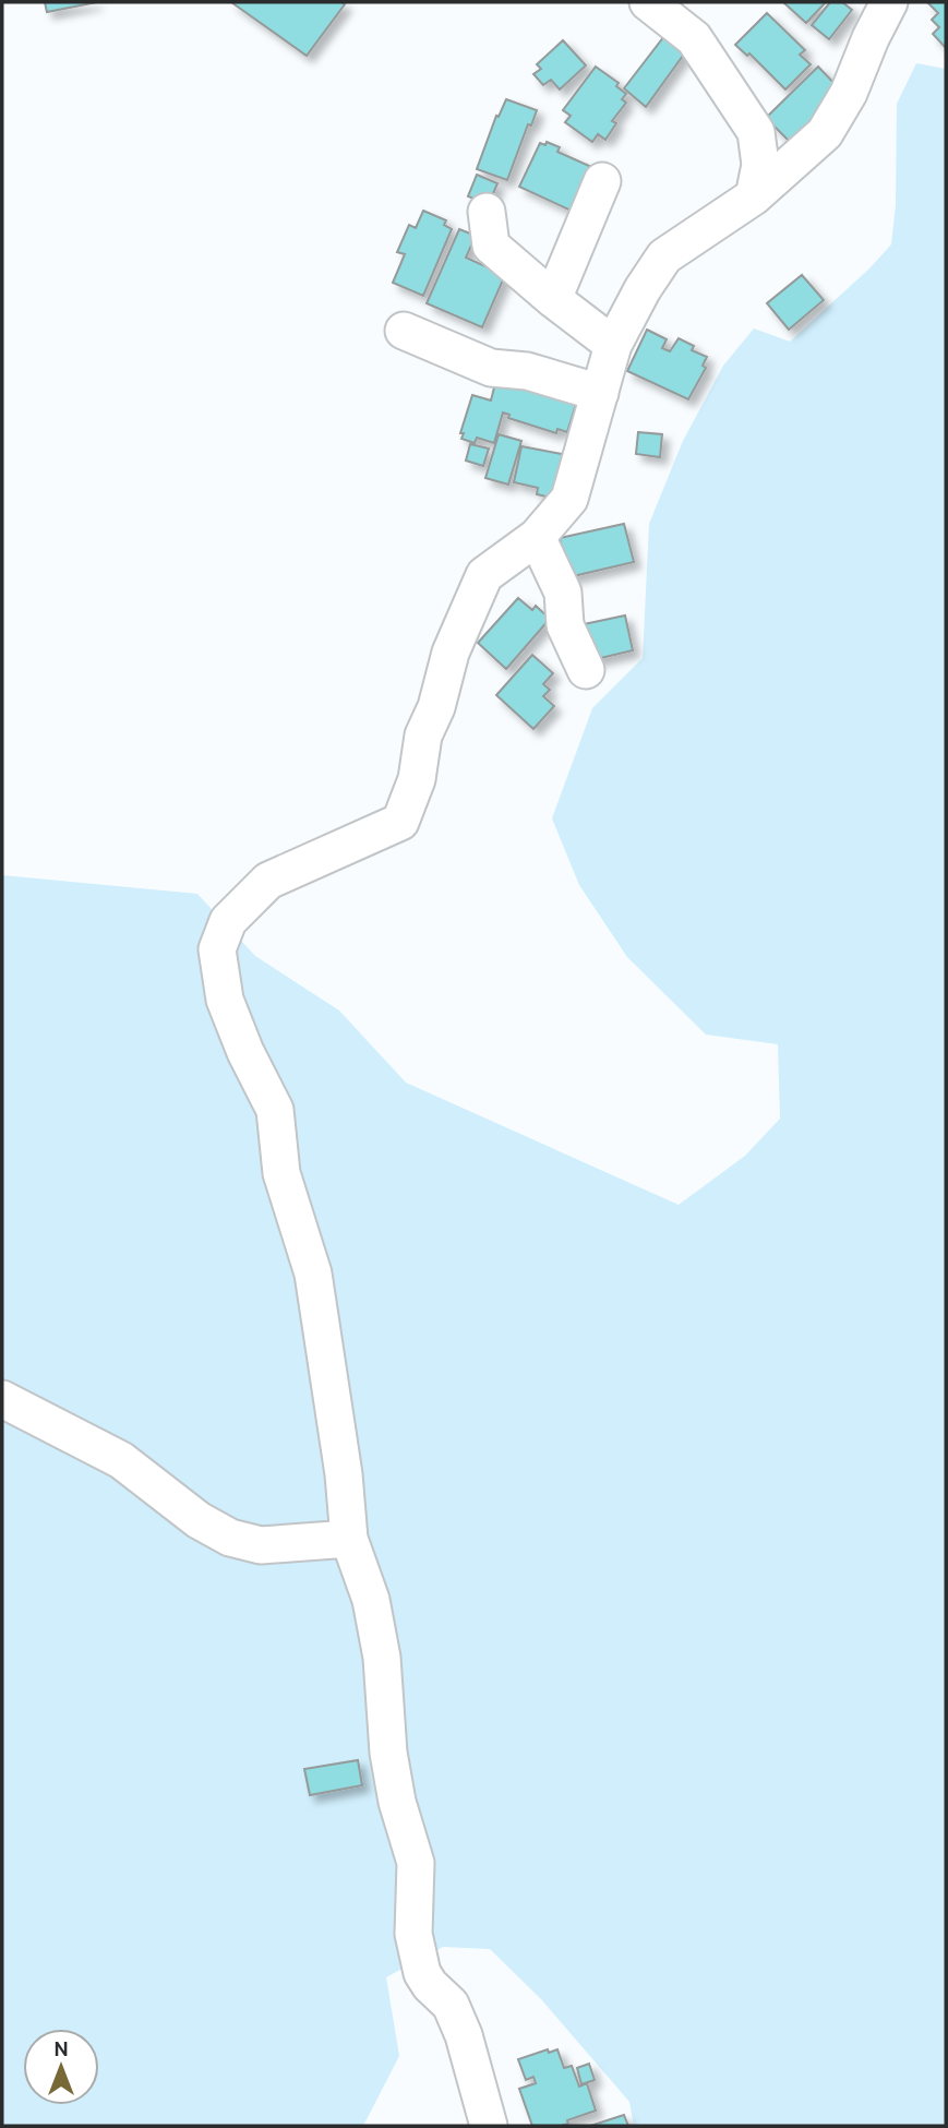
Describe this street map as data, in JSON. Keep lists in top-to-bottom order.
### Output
{
  "north": "top"
}
